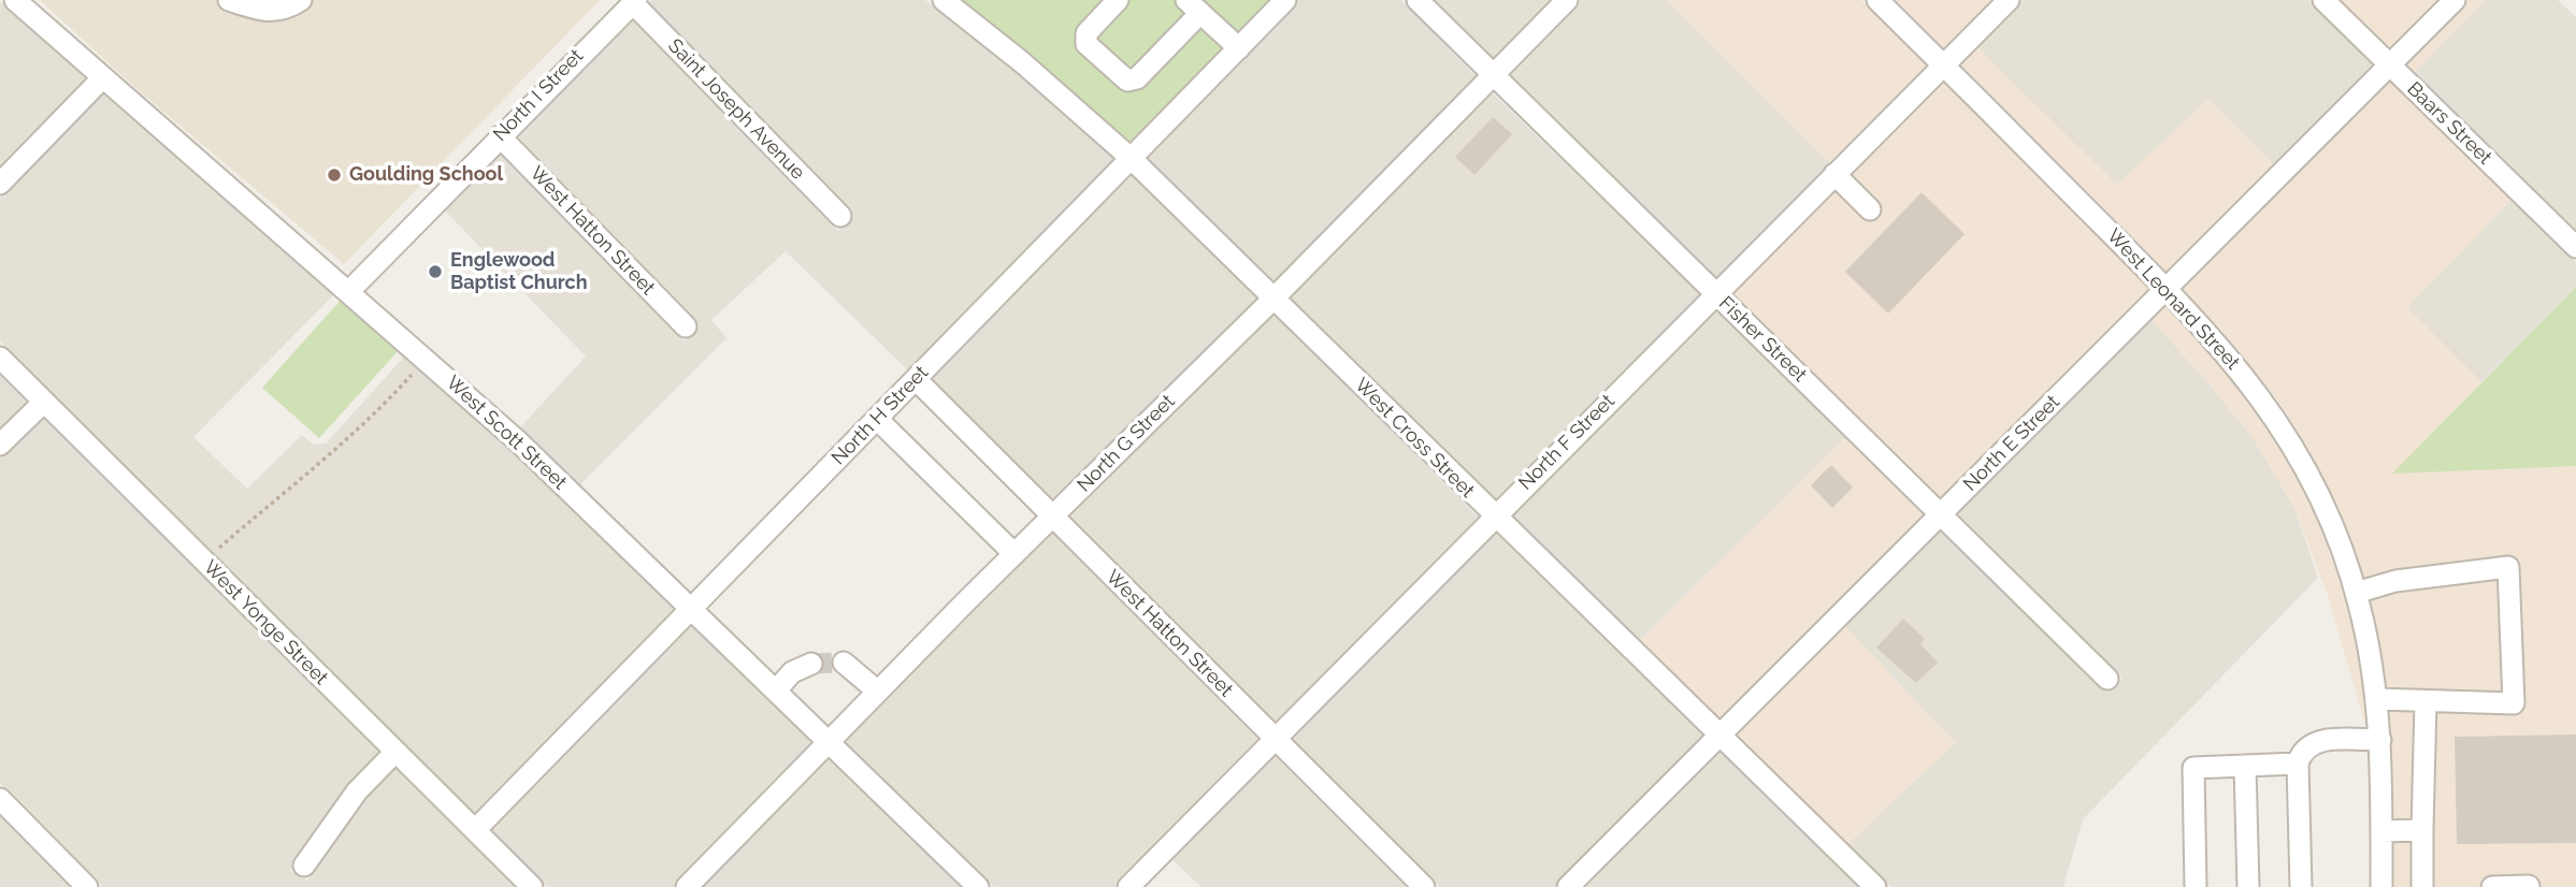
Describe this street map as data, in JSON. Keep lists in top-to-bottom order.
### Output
{
  "streets": {
    "street": [
      "North I Street",
      "Saint Joseph Avenue",
      "Baars Street",
      "West Hatton Street",
      "West Leonard Street",
      "Fisher Street",
      "North H Street",
      "West Scott Street",
      "West Cross Street",
      "North F Street",
      "North G Street",
      "North E Street",
      "West Yonge Street"
    ]
  },
  "crossings": [
    ["North I Street", "Saint Joseph Avenue"],
    ["North I Street", "West Hatton Street"],
    ["North I Street", "West Scott Street"],
    ["Baars Street", "North E Street"],
    ["West Hatton Street", "North H Street"],
    ["West Hatton Street", "North F Street"],
    ["West Hatton Street", "North G Street"],
    ["West Leonard Street", "North F Street"],
    ["West Leonard Street", "North E Street"],
    ["Fisher Street", "North F Street"],
    ["Fisher Street", "North G Street"],
    ["Fisher Street", "North E Street"],
    ["North H Street", "West Scott Street"],
    ["North H Street", "West Cross Street"],
    ["North H Street", "West Yonge Street"],
    ["West Scott Street", "North G Street"],
    ["West Cross Street", "North F Street"],
    ["West Cross Street", "North G Street"],
    ["West Cross Street", "North E Street"]
  ],
  "places": ["Goulding School", "Englewood Baptist Church"]
}
